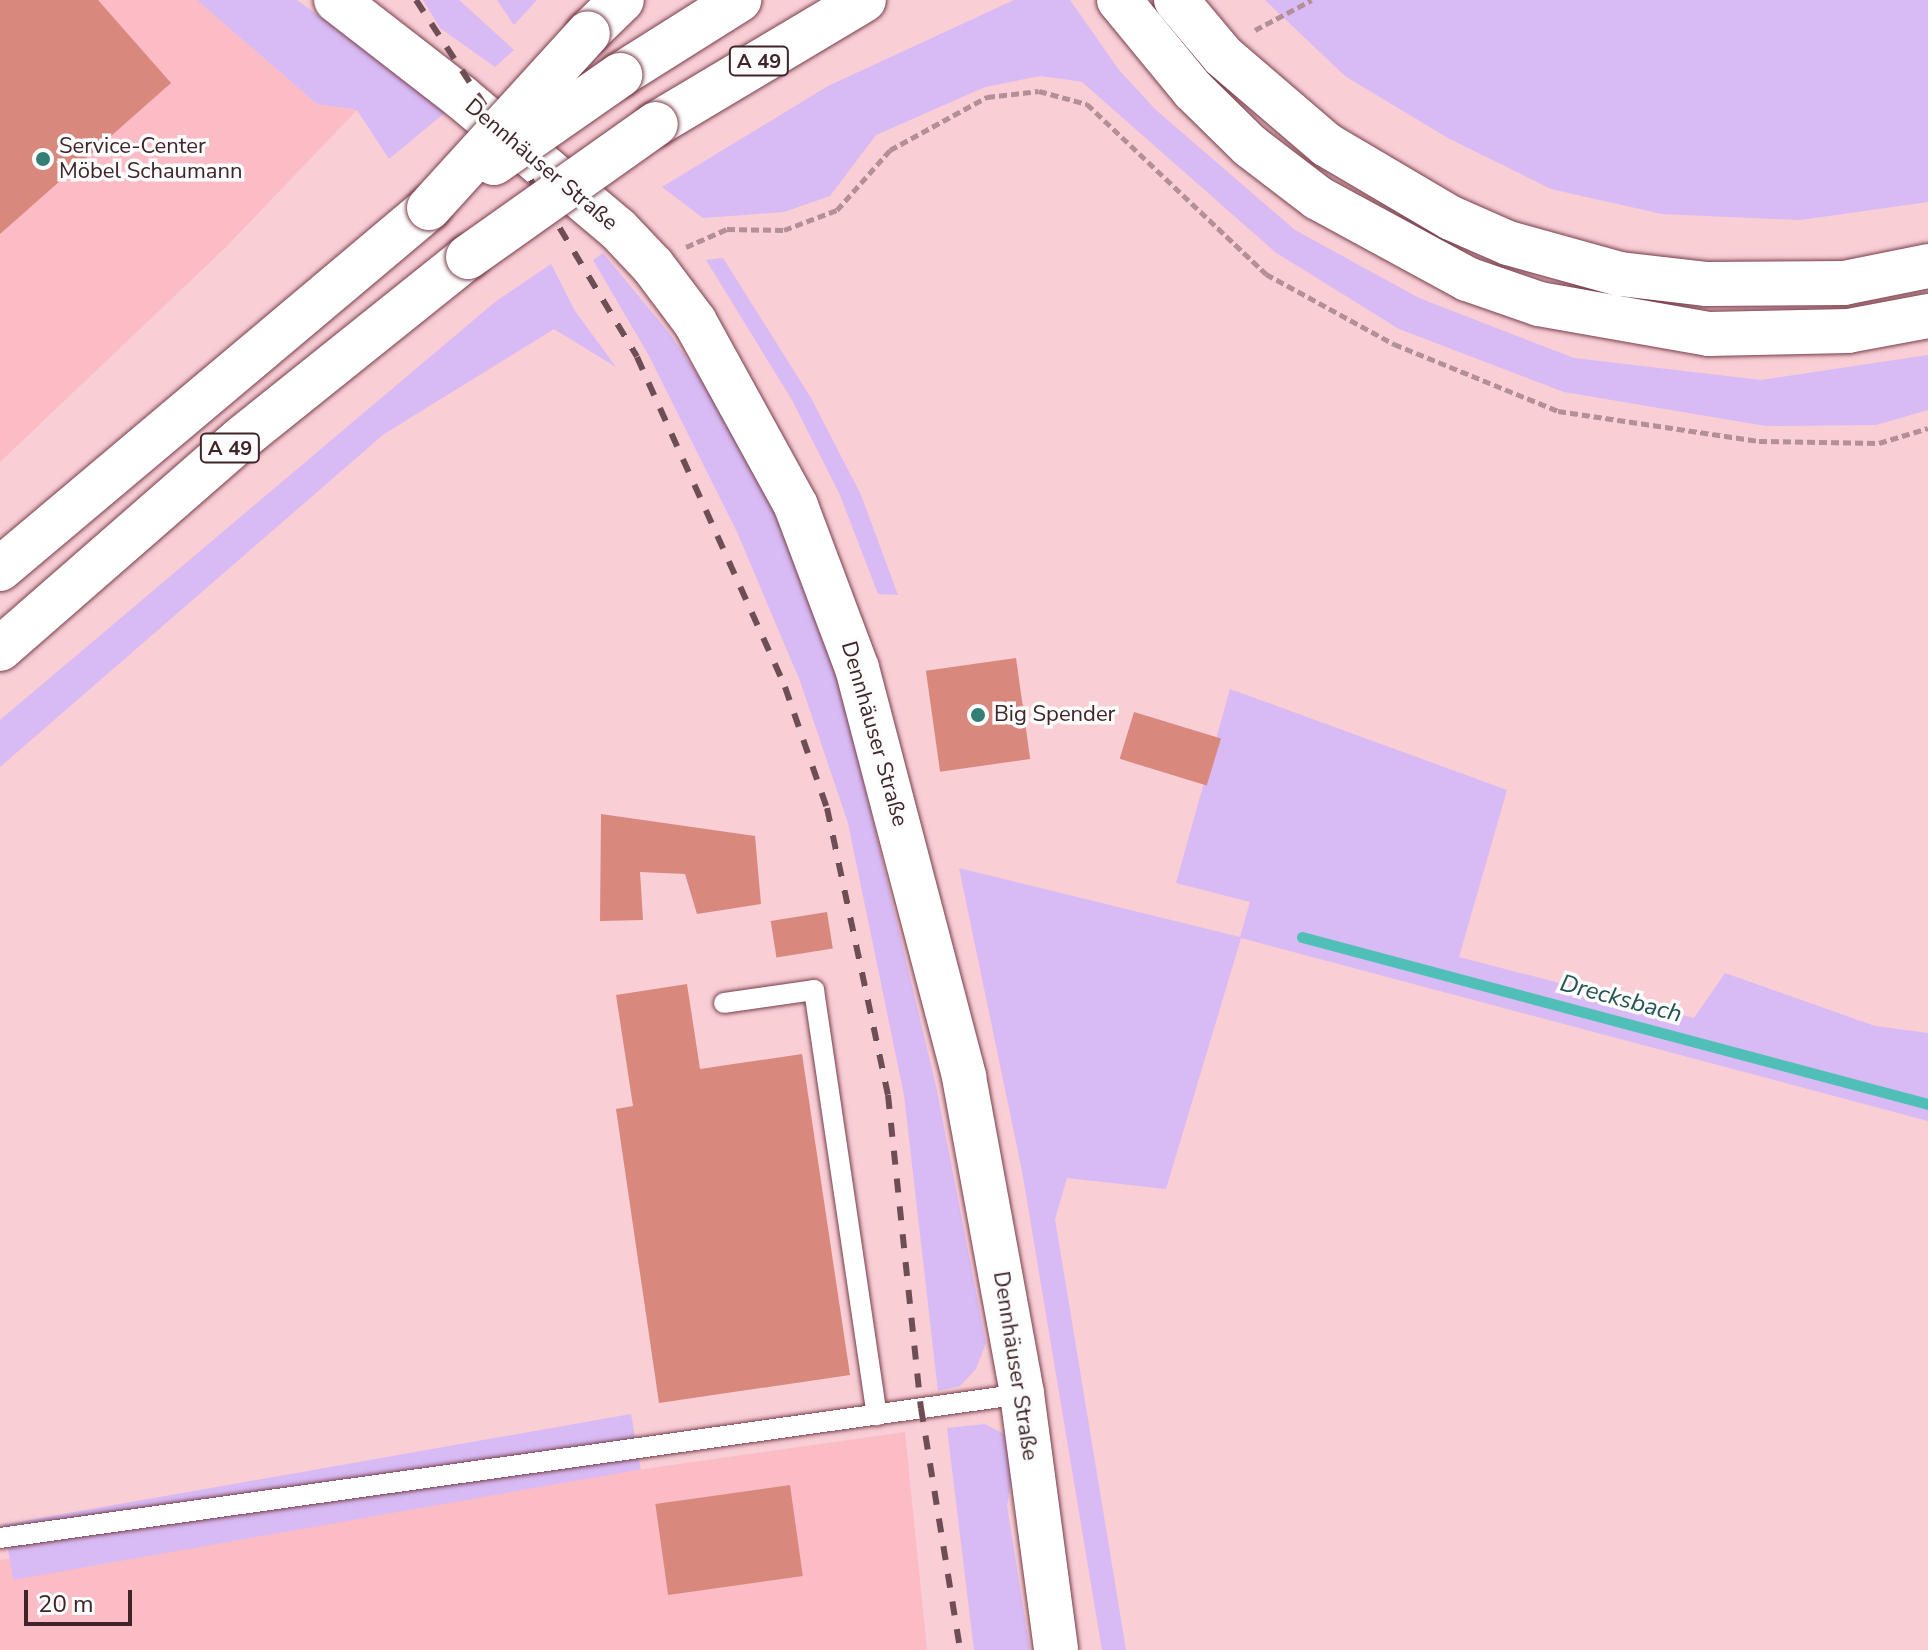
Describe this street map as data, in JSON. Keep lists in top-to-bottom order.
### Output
{
  "streets": {
    "main road": ["A 49", "Dennhäuser Straße"]
  },
  "water": ["Drecksbach"],
  "places": ["Service-Center Möbel Schaumann", "Big Spender"],
  "scale_bar": "20 m"
}
